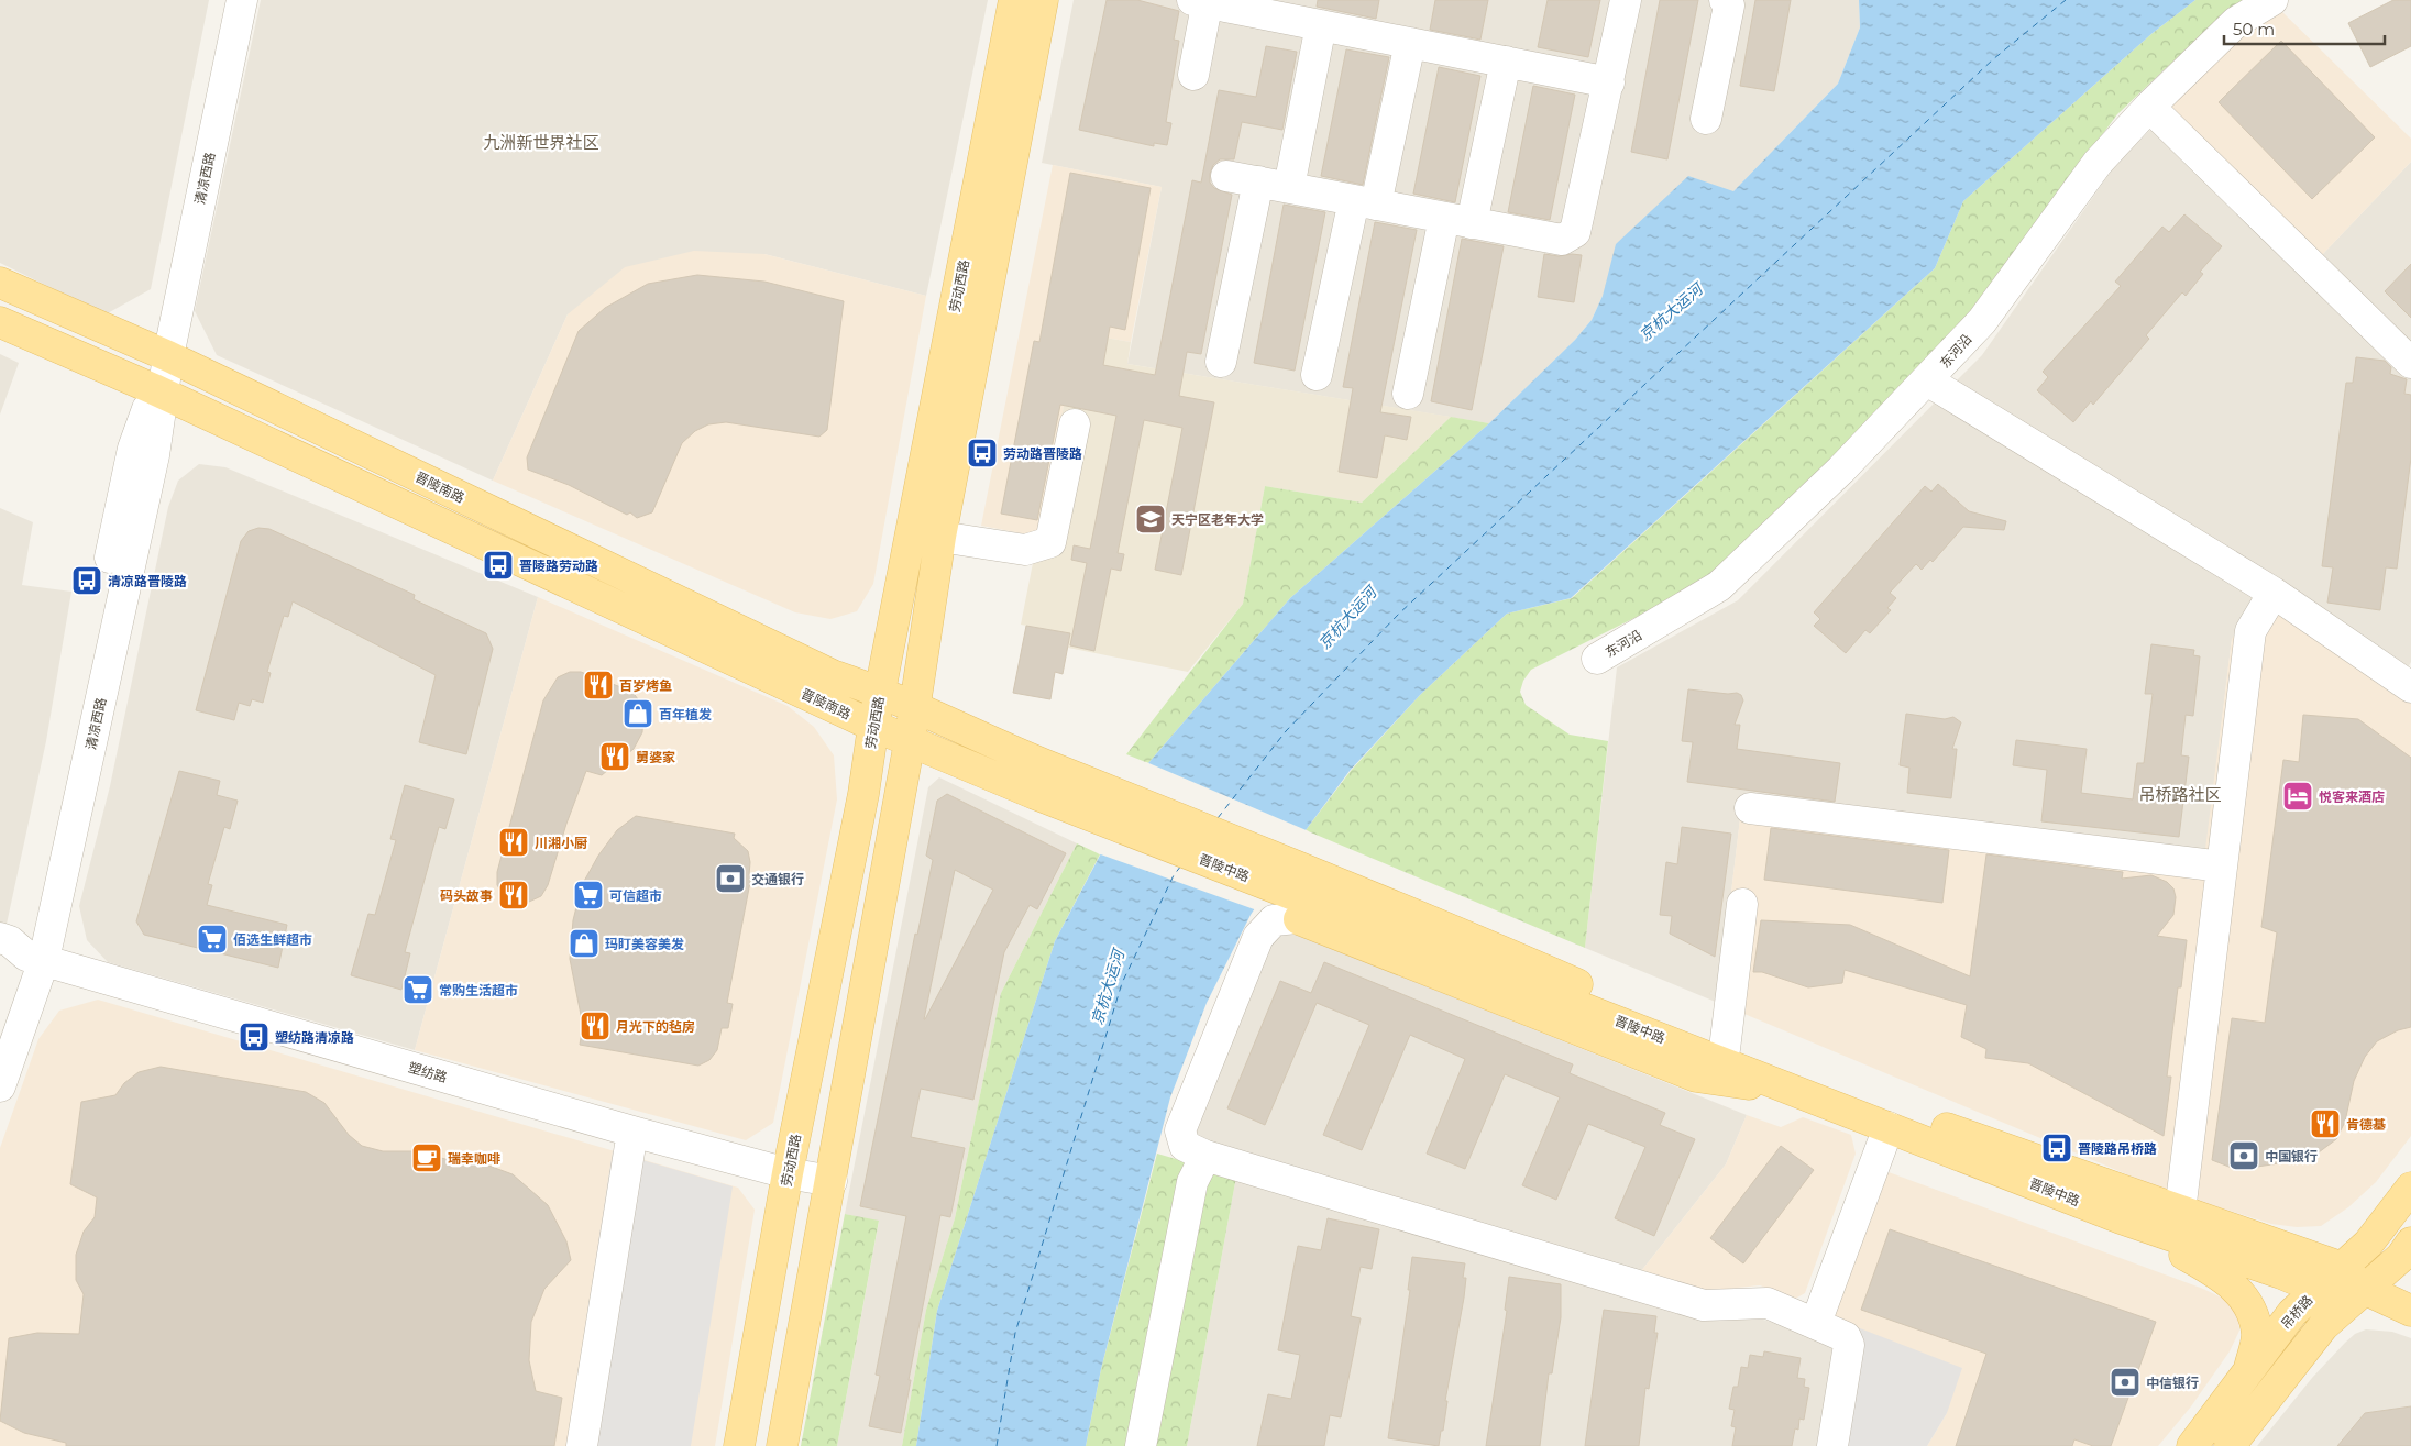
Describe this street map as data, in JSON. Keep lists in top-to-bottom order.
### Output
{
  "streets": {
    "main road": [
      "劳动西路",
      "晋陵南路",
      "晋陵中路",
      "吊桥路"
    ],
    "street": ["清凉西路", "东河沿", "塑纺路"]
  },
  "crossings": [
    ["清凉西路", "晋陵南路"],
    ["清凉西路", "塑纺路"],
    ["劳动西路", "晋陵南路"],
    ["劳动西路", "晋陵中路"],
    ["劳动西路", "塑纺路"],
    ["晋陵南路", "晋陵中路"],
    ["晋陵中路", "吊桥路"]
  ],
  "districts": ["九洲新世界社区", "吊桥路社区"],
  "water": ["京杭大运河"],
  "places": {
    "bus stop": [
      "劳动路晋陵路",
      "晋陵路劳动路",
      "清凉路晋陵路",
      "塑纺路清凉路",
      "晋陵路吊桥路"
    ],
    "school or university": ["天宁区老年大学"],
    "restaurant": [
      "百岁烤鱼",
      "舅婆家",
      "川湘小厨",
      "码头故事",
      "月光下的毡房",
      "肯德基"
    ],
    "shop": ["百年植发", "玛盯美容美发"],
    "hotel": ["悦客来酒店"],
    "bank": ["交通银行", "中国银行", "中信银行"],
    "supermarket": ["可信超市", "佰选生鲜超市", "常购生活超市"],
    "cafe": ["瑞幸咖啡"]
  },
  "scale_bar": "50 m"
}
